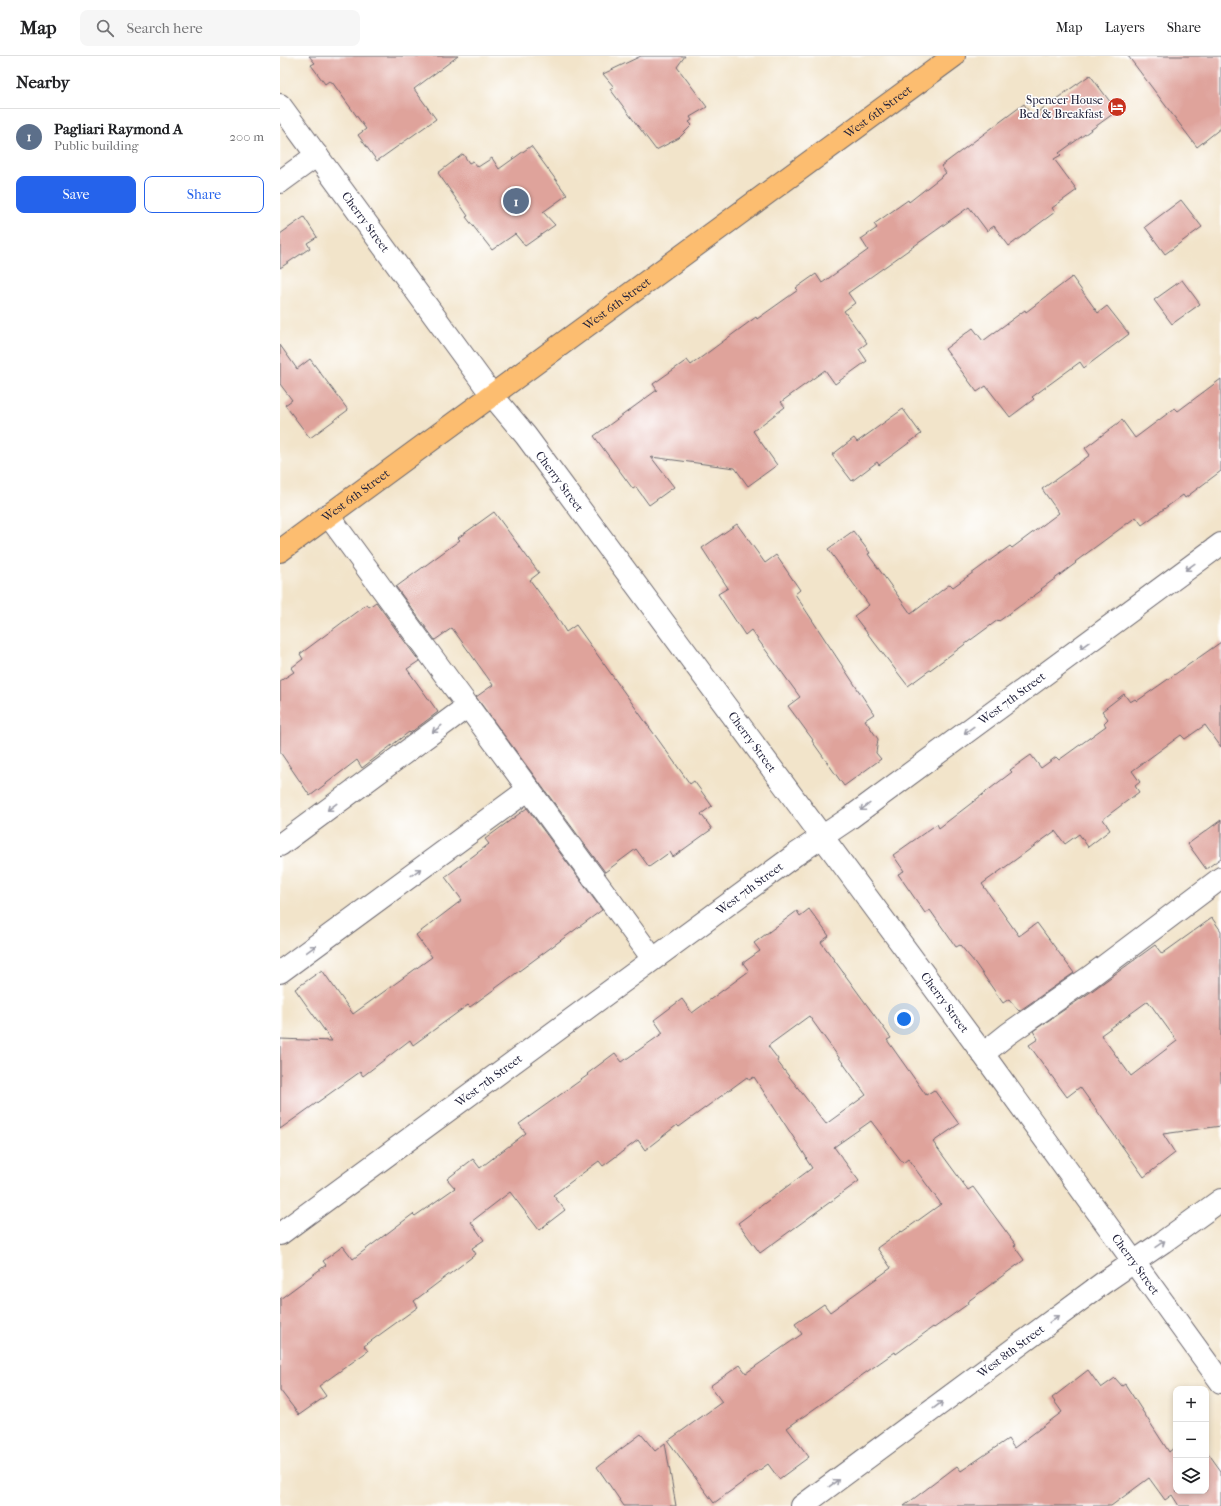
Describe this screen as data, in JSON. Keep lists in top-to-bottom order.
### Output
{
  "streets": {
    "main road": ["West 6th Street"],
    "street": ["Cherry Street", "West 7th Street", "West 8th Street"]
  },
  "crossings": [
    ["West 6th Street", "Cherry Street"],
    ["Cherry Street", "West 7th Street"],
    ["Cherry Street", "West 8th Street"]
  ],
  "one_way": ["West 7th Street", "West 8th Street"],
  "places": {
    "hotel": ["Spencer House Bed & Breakfast"]
  },
  "page": {
    "header": "Map",
    "search": "Search here",
    "nav": ["Map", "Layers", "Share"],
    "heading": "Nearby",
    "list": [
      {
        "mark": "1",
        "name": "Pagliari Raymond A",
        "note": "Public building",
        "value": "200 m"
      }
    ],
    "buttons": ["Save", "Share"],
    "pins": "1",
    "map_buttons": ["+", "−"]
  }
}
